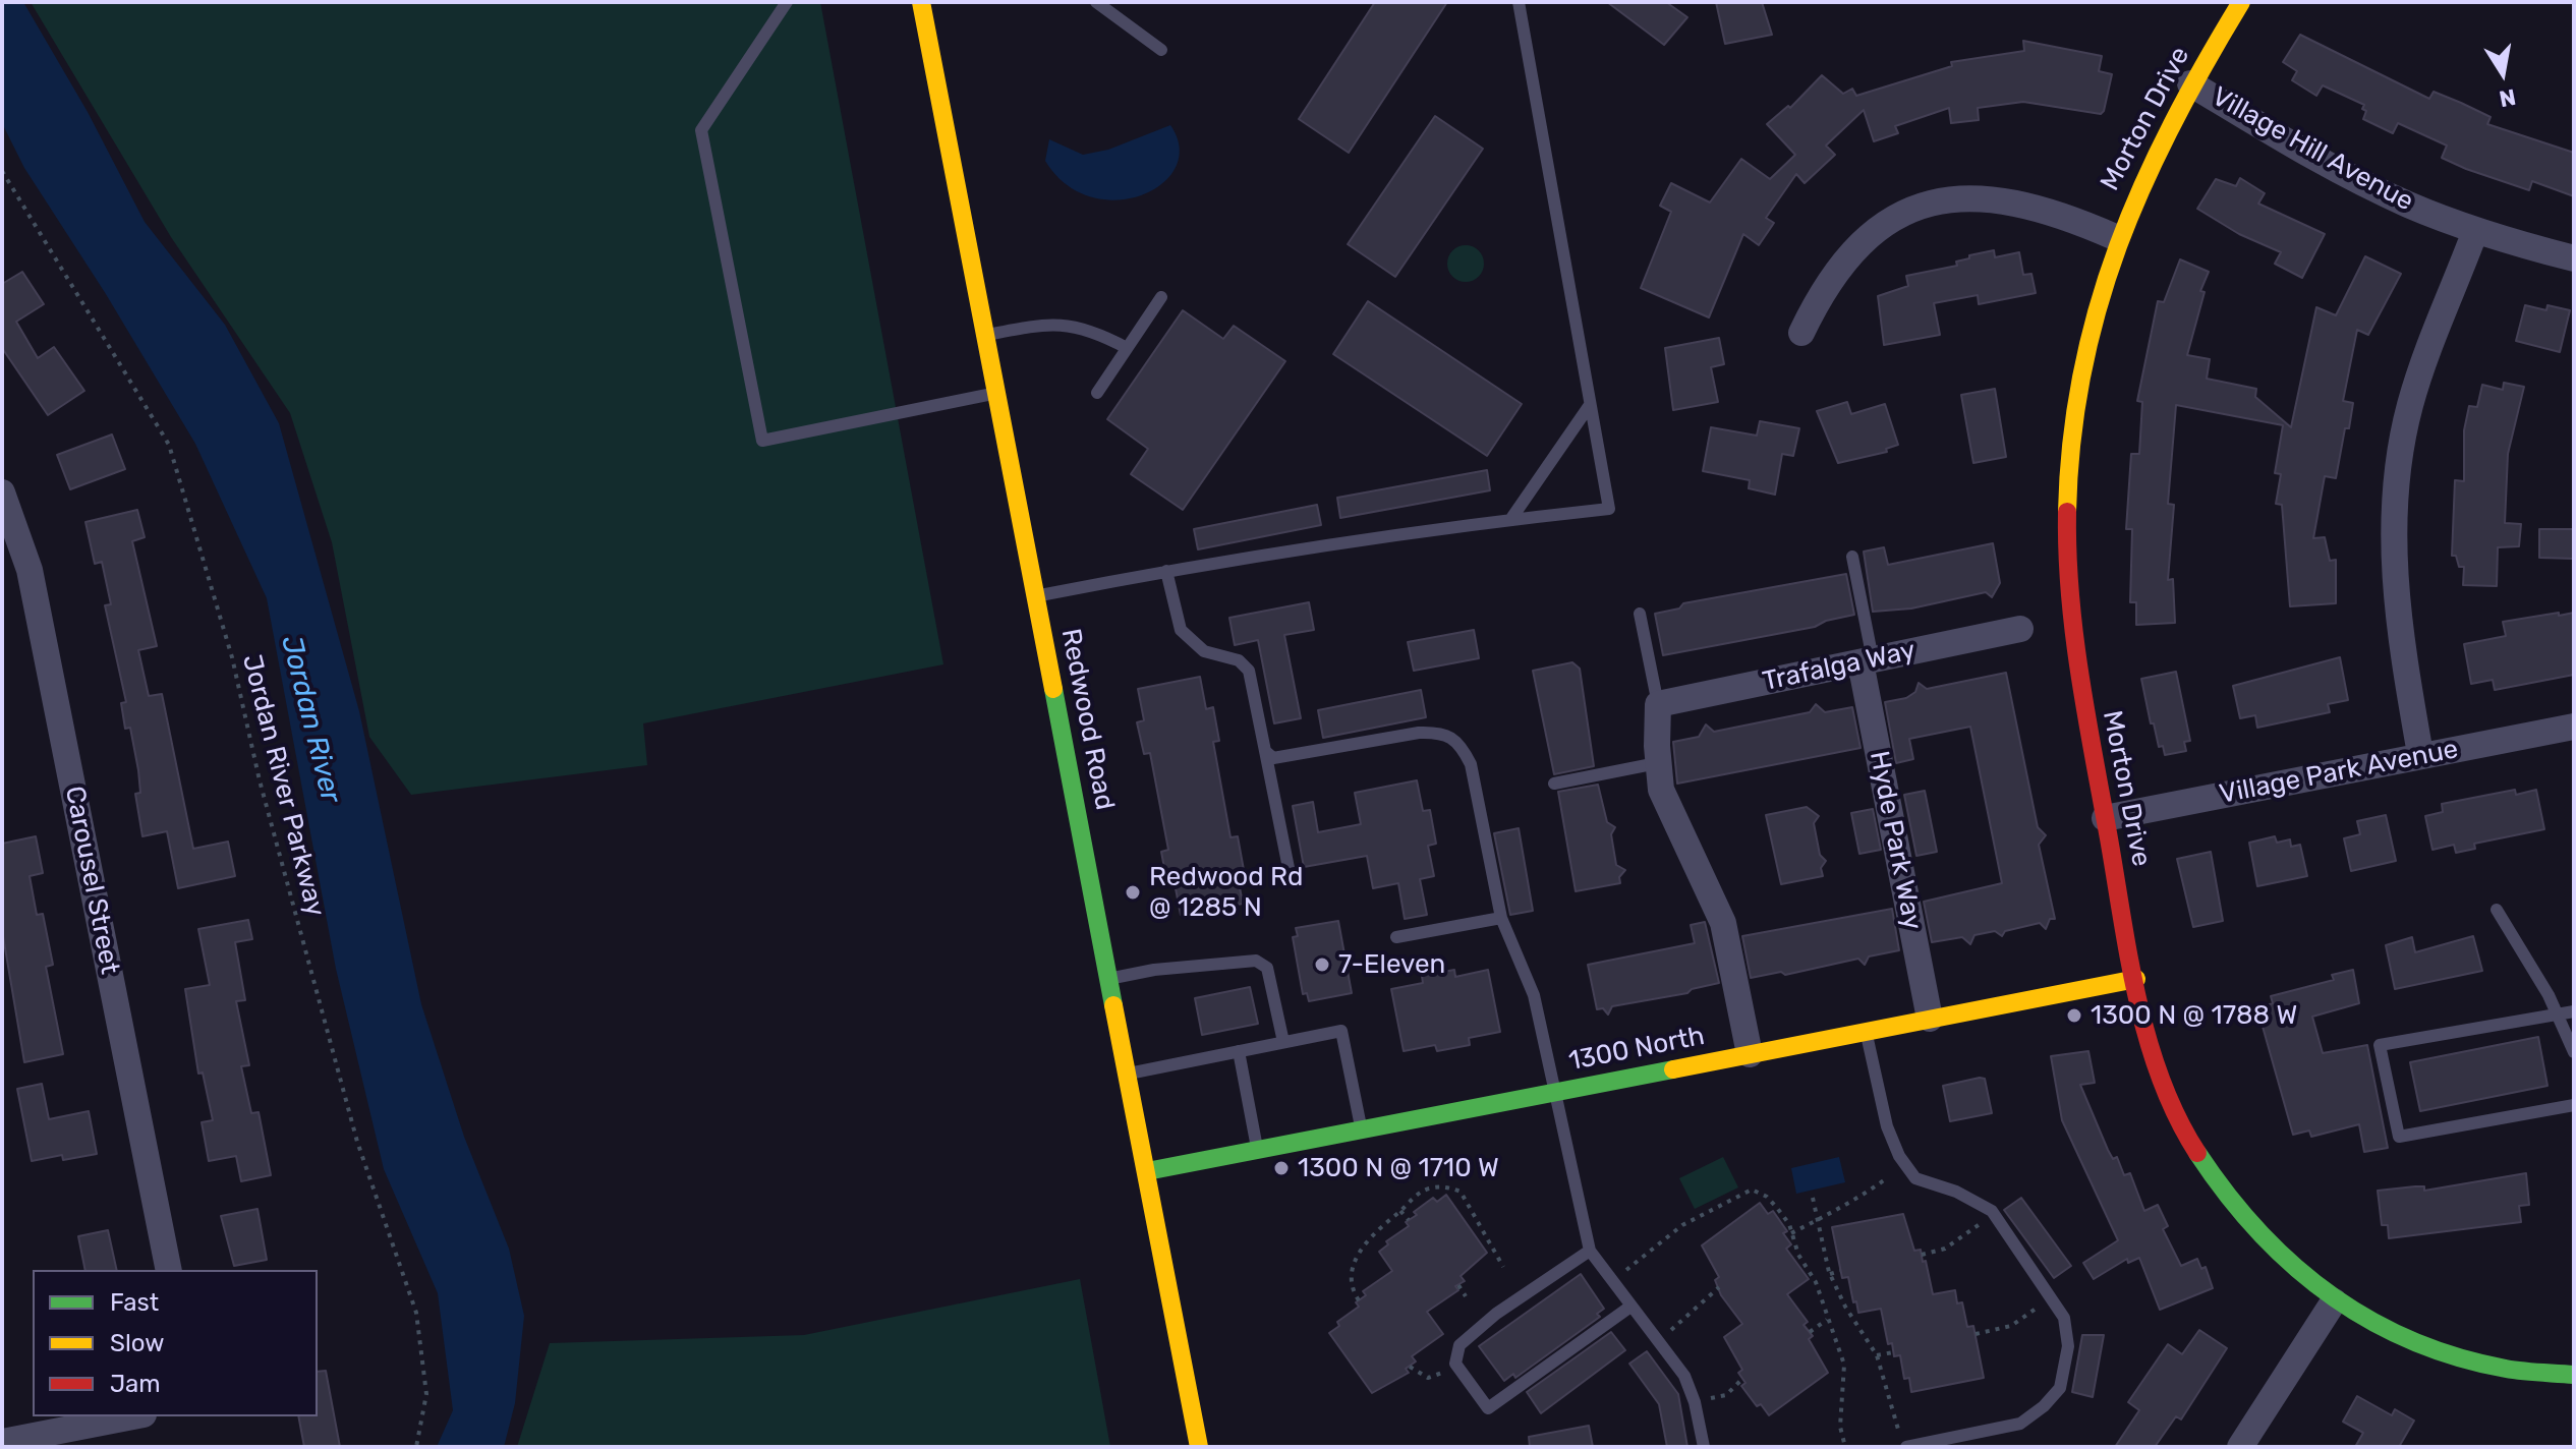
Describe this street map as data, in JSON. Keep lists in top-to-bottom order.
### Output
{
  "streets": {
    "street": [
      "Morton Drive",
      "Village Hill Avenue",
      "Trafalga Way",
      "Redwood Road",
      "Village Park Avenue",
      "Hyde Park Way",
      "Carousel Street",
      "1300 North"
    ],
    "path": ["Jordan River Parkway"]
  },
  "crossings": [
    ["Morton Drive", "Village Hill Avenue"],
    ["Morton Drive", "Village Park Avenue"],
    ["Morton Drive", "1300 North"],
    ["Trafalga Way", "Hyde Park Way"],
    ["Redwood Road", "1300 North"],
    ["Hyde Park Way", "1300 North"]
  ],
  "water": ["Jordan River"],
  "places": [
    "Redwood Rd @ 1285 N",
    "7-Eleven",
    "1300 N @ 1788 W",
    "1300 N @ 1710 W"
  ],
  "legend": ["Fast", "Slow", "Jam"],
  "north": "bottom"
}
